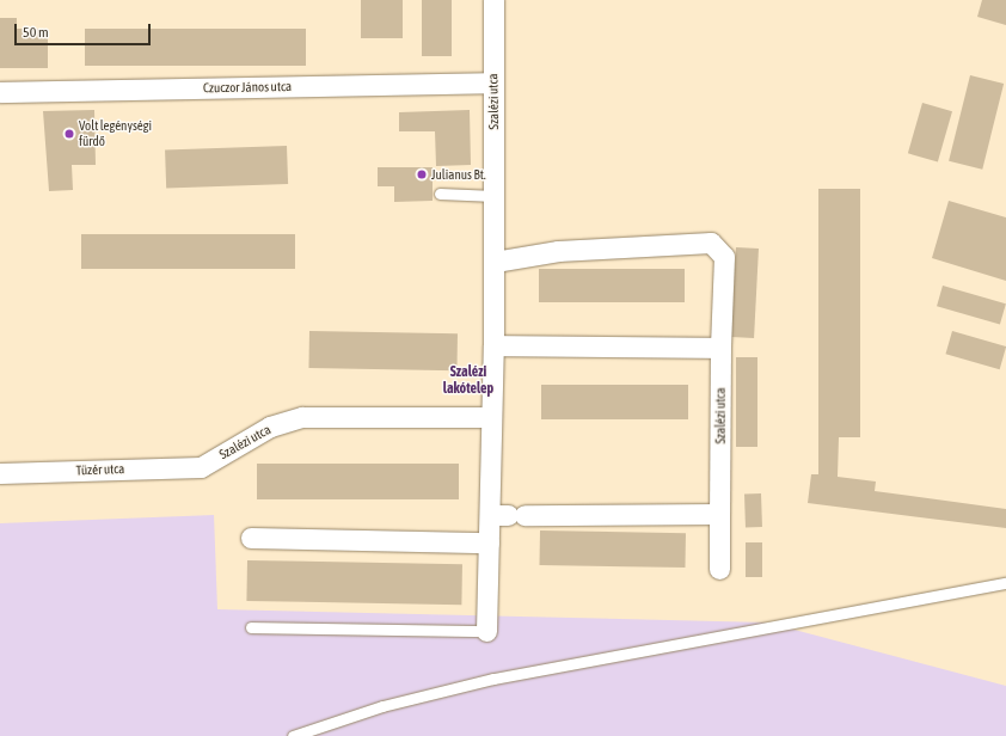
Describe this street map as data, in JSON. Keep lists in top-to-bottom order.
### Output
{
  "streets": {
    "street": ["Czuczor János utca", "Szalézi utca", "Tüzér utca"]
  },
  "crossings": [
    ["Czuczor János utca", "Szalézi utca"],
    ["Szalézi utca", "Tüzér utca"]
  ],
  "districts": ["Szalézi lakótelep"],
  "places": ["Volt legénységi fürdő", "Julianus Bt."],
  "scale_bar": "50 m"
}
